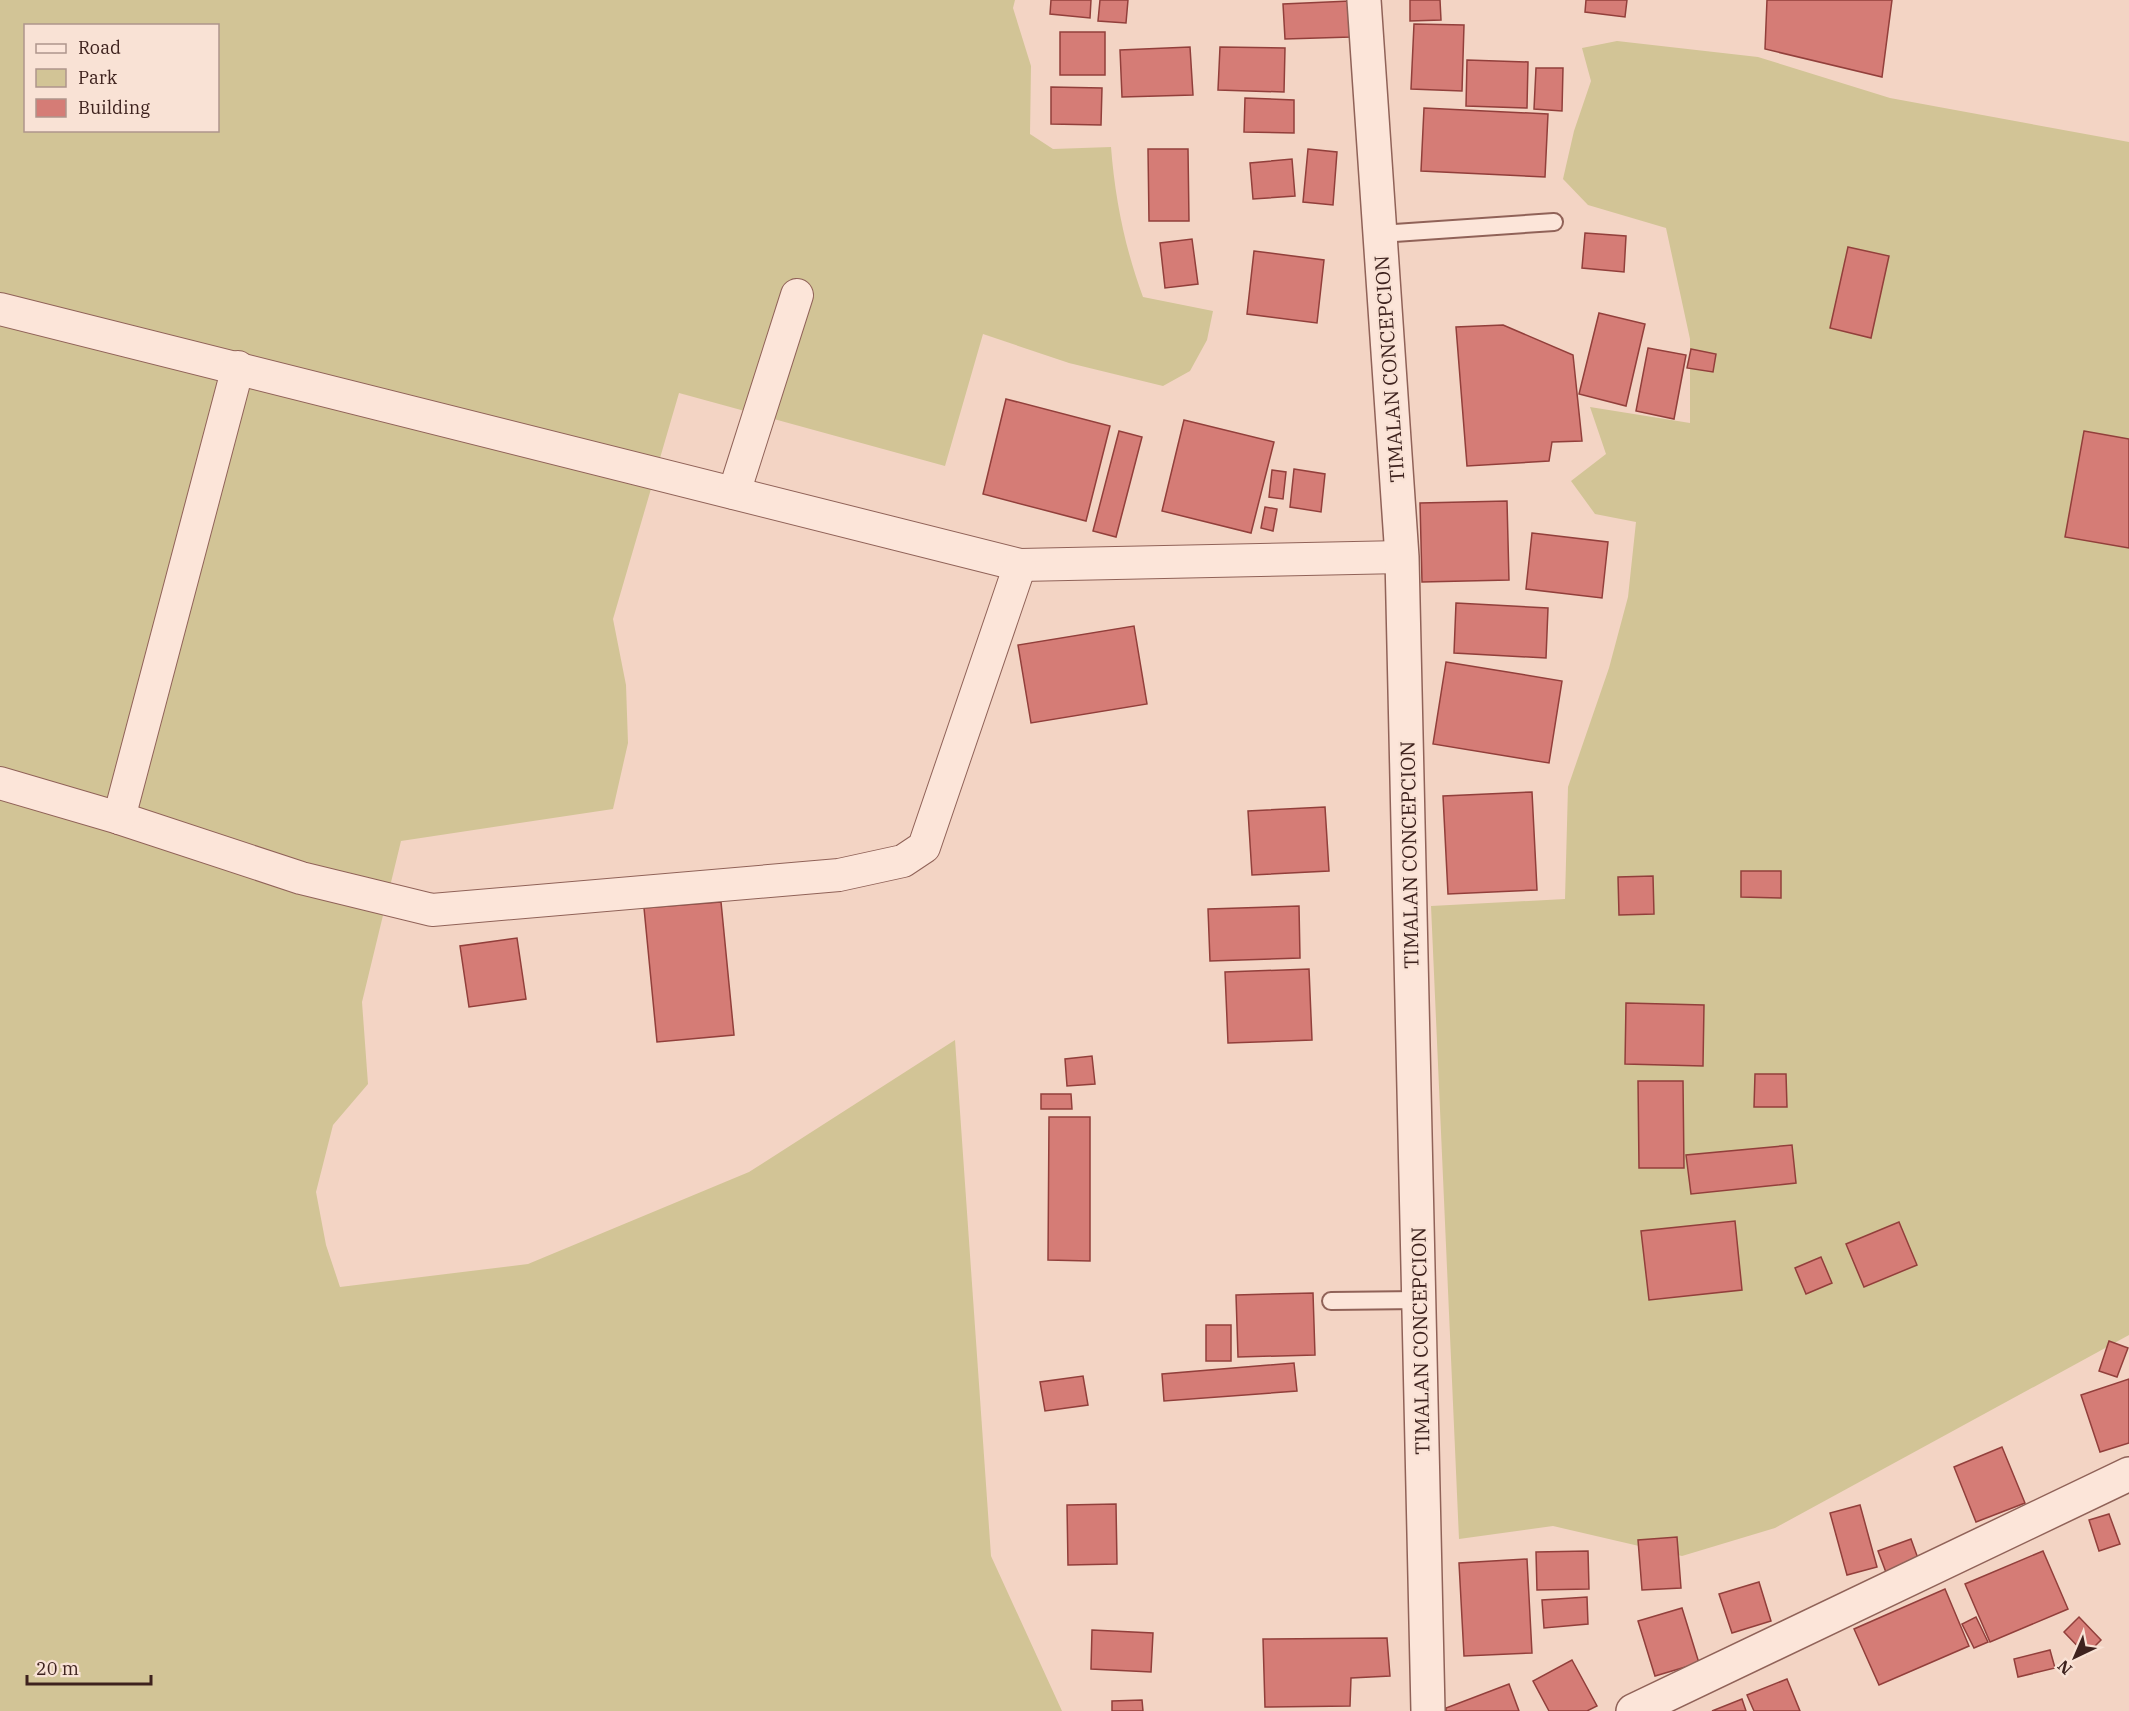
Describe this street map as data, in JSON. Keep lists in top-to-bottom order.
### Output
{
  "streets": {
    "street": ["TIMALAN CONCEPCION"]
  },
  "legend": ["Road", "Park", "Building"],
  "scale_bar": "20 m",
  "north": "bottom left"
}
